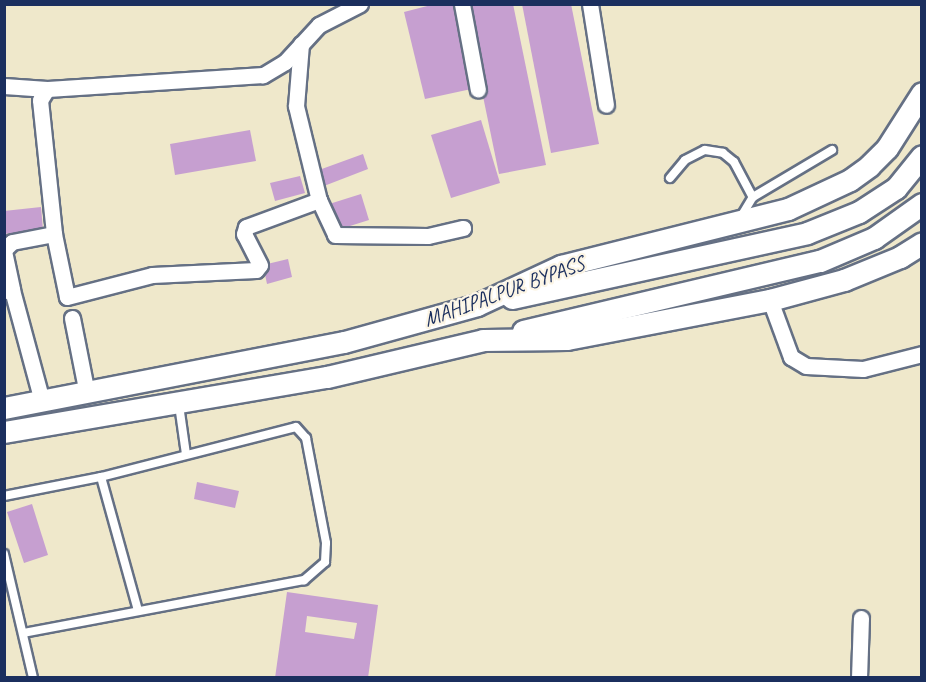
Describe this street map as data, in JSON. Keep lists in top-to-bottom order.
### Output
{
  "streets": {
    "street": ["MAHIPALPUR BYPASS"]
  }
}
